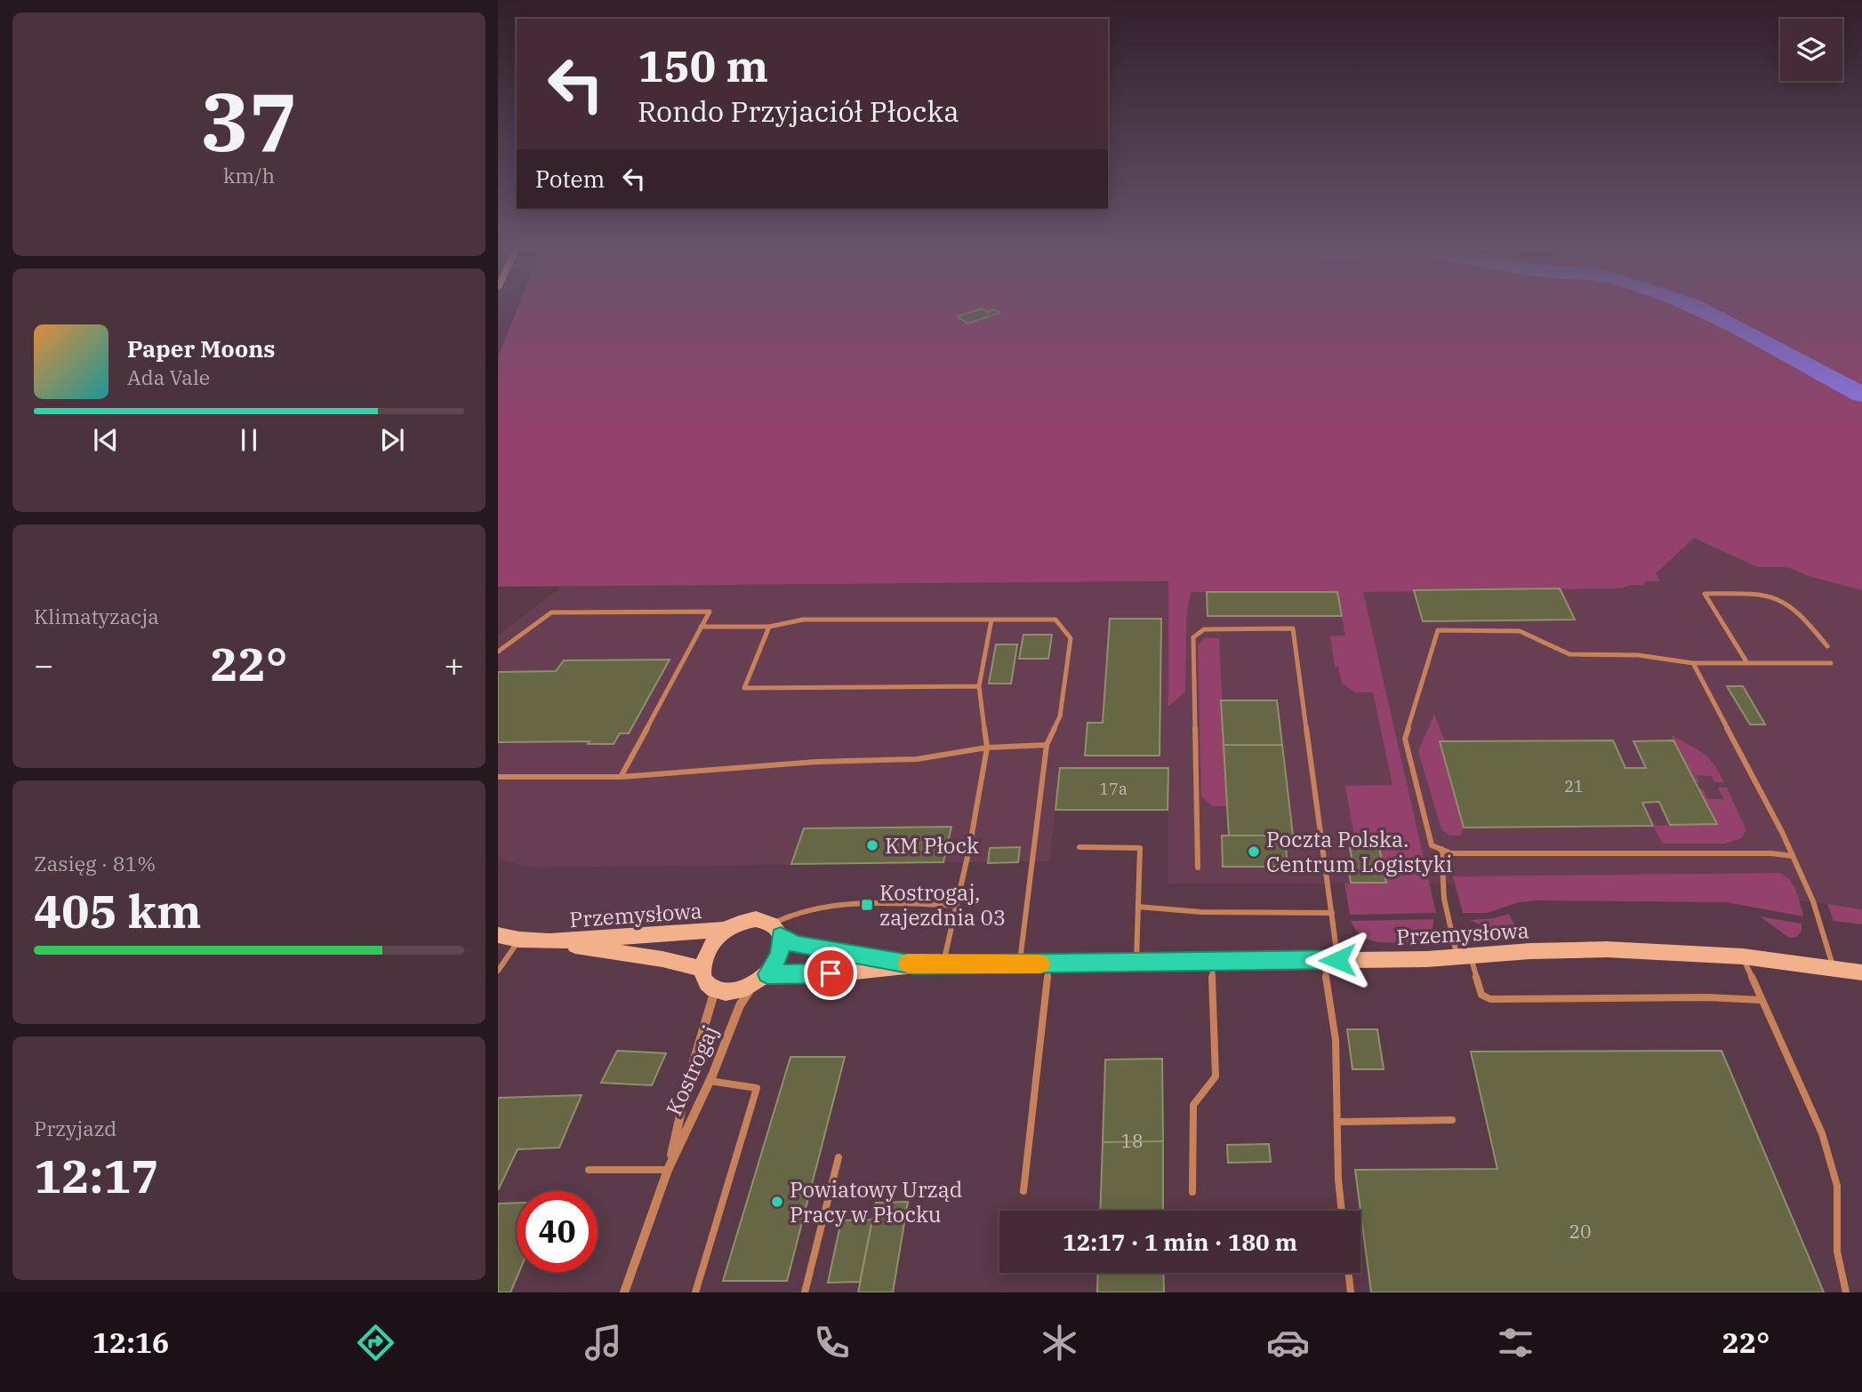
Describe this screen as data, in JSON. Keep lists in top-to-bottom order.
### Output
{
  "streets": {
    "street": ["Przemysłowa", "Kostrogaj"]
  },
  "crossings": [
    ["Przemysłowa", "Kostrogaj"]
  ],
  "places": {
    "other": ["KM Płock", "Poczta Polska. Centrum Logistyki", "Powiatowy Urząd Pracy w Płocku"],
    "transit": ["Kostrogaj, zajezdnia 03"]
  },
  "house_numbers": [
    "21",
    "17a",
    "18",
    "20"
  ],
  "page": {
    "tile": [
      ["37", "km/h"],
      "Klimatyzacja",
      ["Zasięg · 81%", "405 km"],
      ["Przyjazd", "12:17"]
    ],
    "turn": ["150 m", "Rondo Przyjaciół Płocka"],
    "then": "Potem",
    "song": ["Paper Moons", "Ada Vale"],
    "heat": ["−", "22°", "+"],
    "limit": "40",
    "trip": "12:17 · 1 min · 180 m",
    "tabs": ["12:16", "22°"]
  }
}
